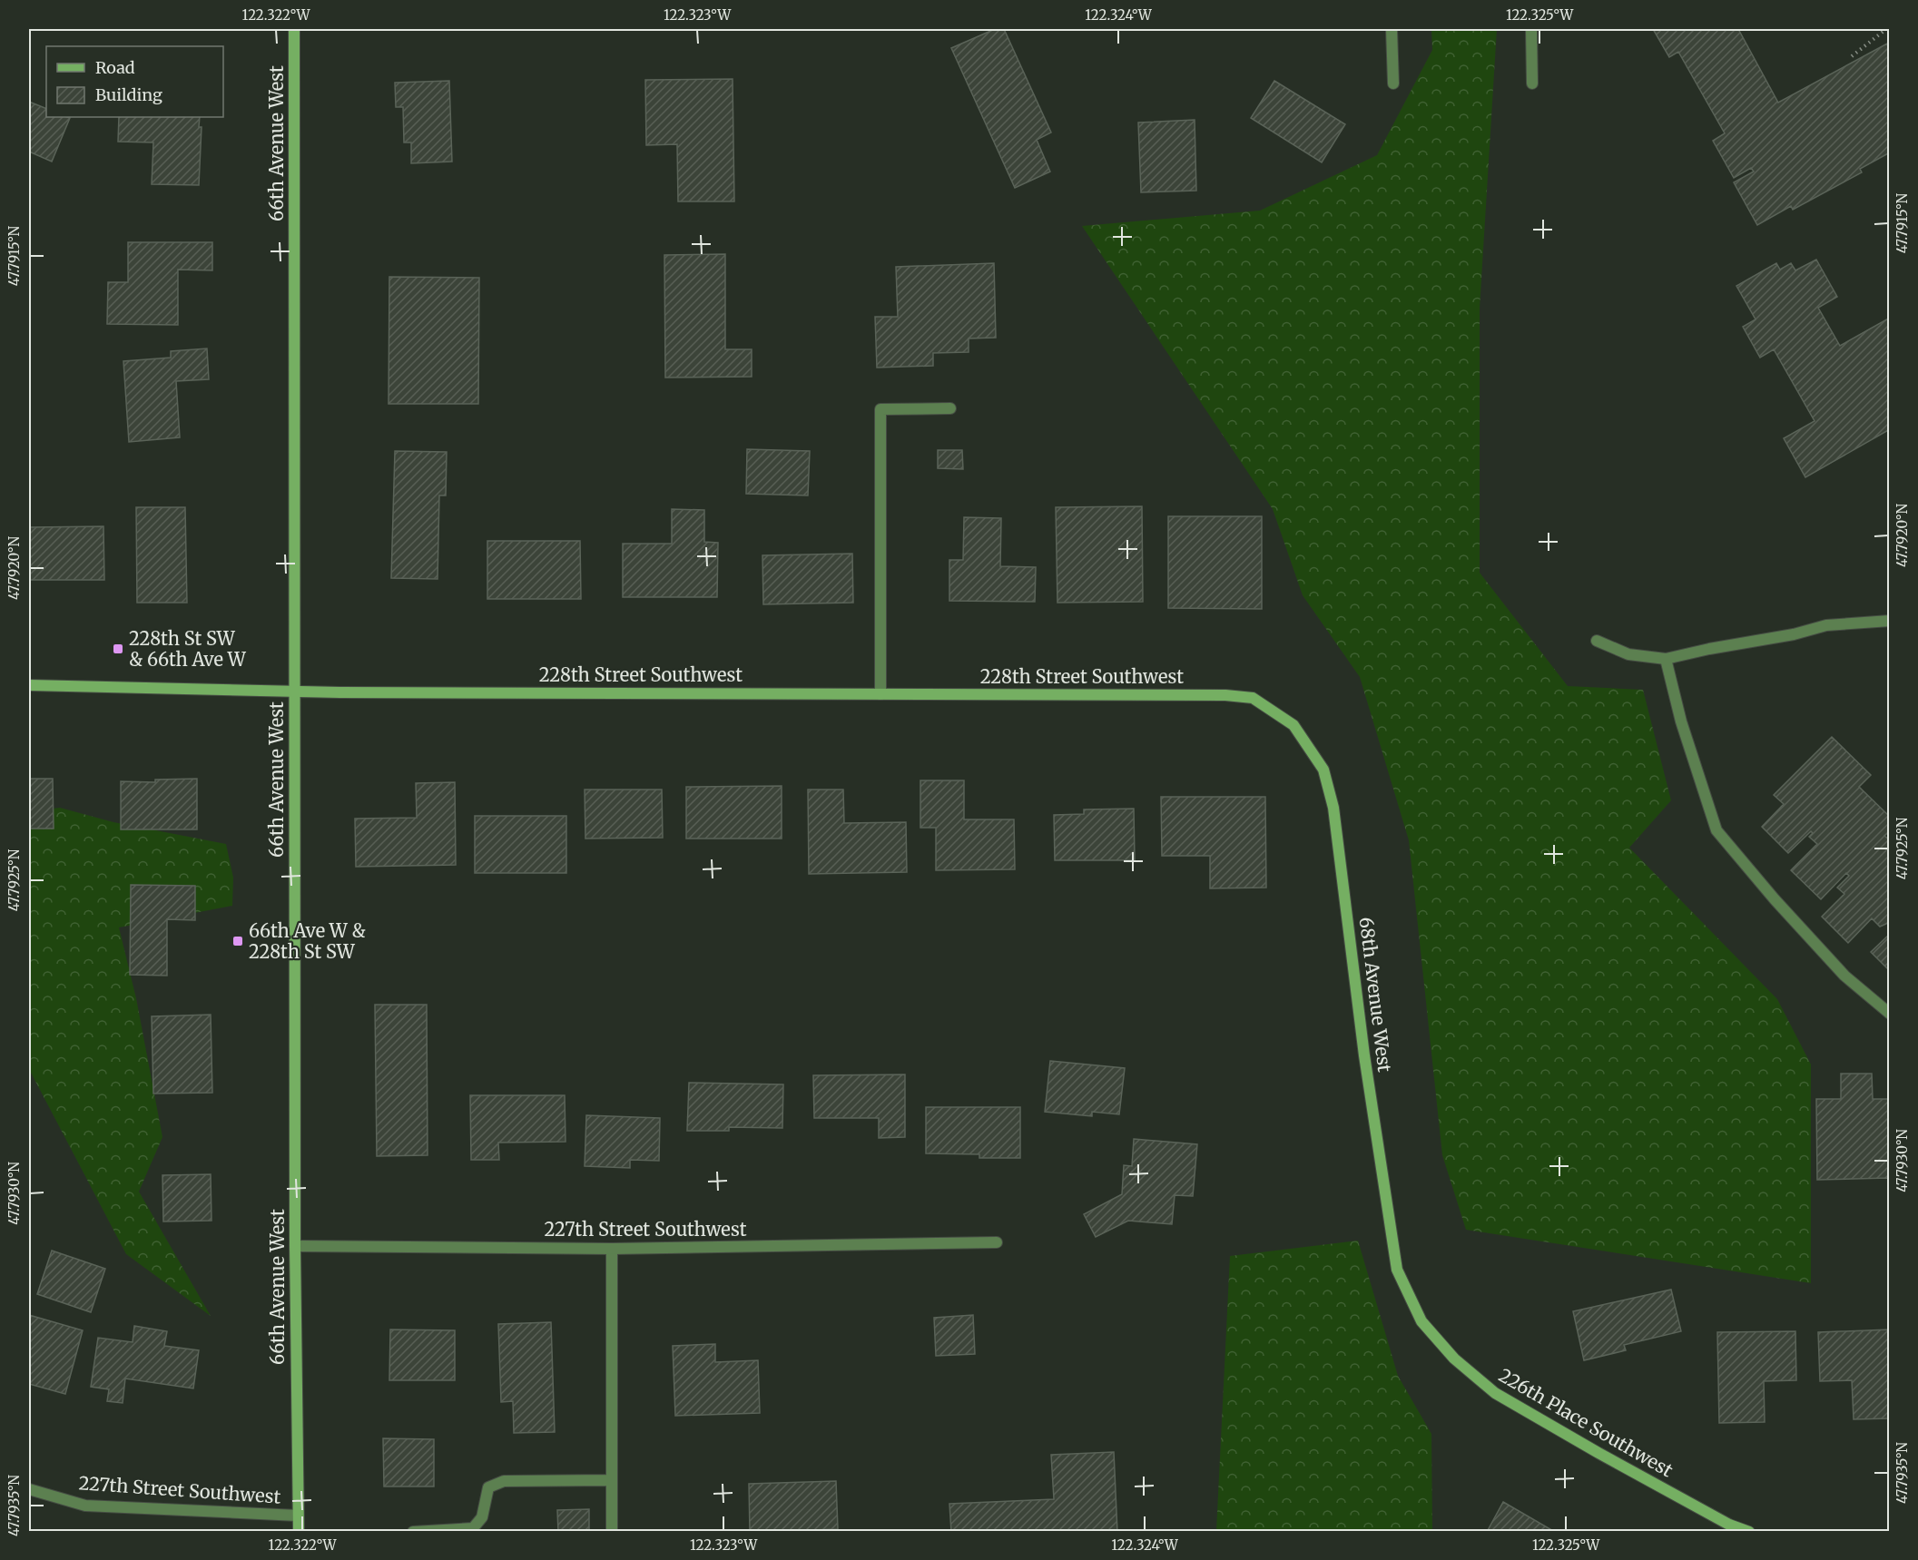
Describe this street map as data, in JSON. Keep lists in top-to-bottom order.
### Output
{
  "streets": {
    "street": [
      "66th Avenue West",
      "228th Street Southwest",
      "68th Avenue West",
      "227th Street Southwest",
      "226th Place Southwest"
    ]
  },
  "crossings": [
    ["66th Avenue West", "228th Street Southwest"],
    ["66th Avenue West", "227th Street Southwest"],
    ["228th Street Southwest", "68th Avenue West"],
    ["68th Avenue West", "226th Place Southwest"]
  ],
  "places": {
    "transit": ["228th St SW & 66th Ave W", "66th Ave W & 228th St SW"]
  },
  "legend": ["Road", "Building"],
  "coordinates": [
    "122.322°W",
    "122.323°W",
    "122.324°W",
    "122.325°W",
    "47.7915°N",
    "47.7920°N",
    "47.7925°N",
    "47.7930°N",
    "47.7935°N"
  ]
}
